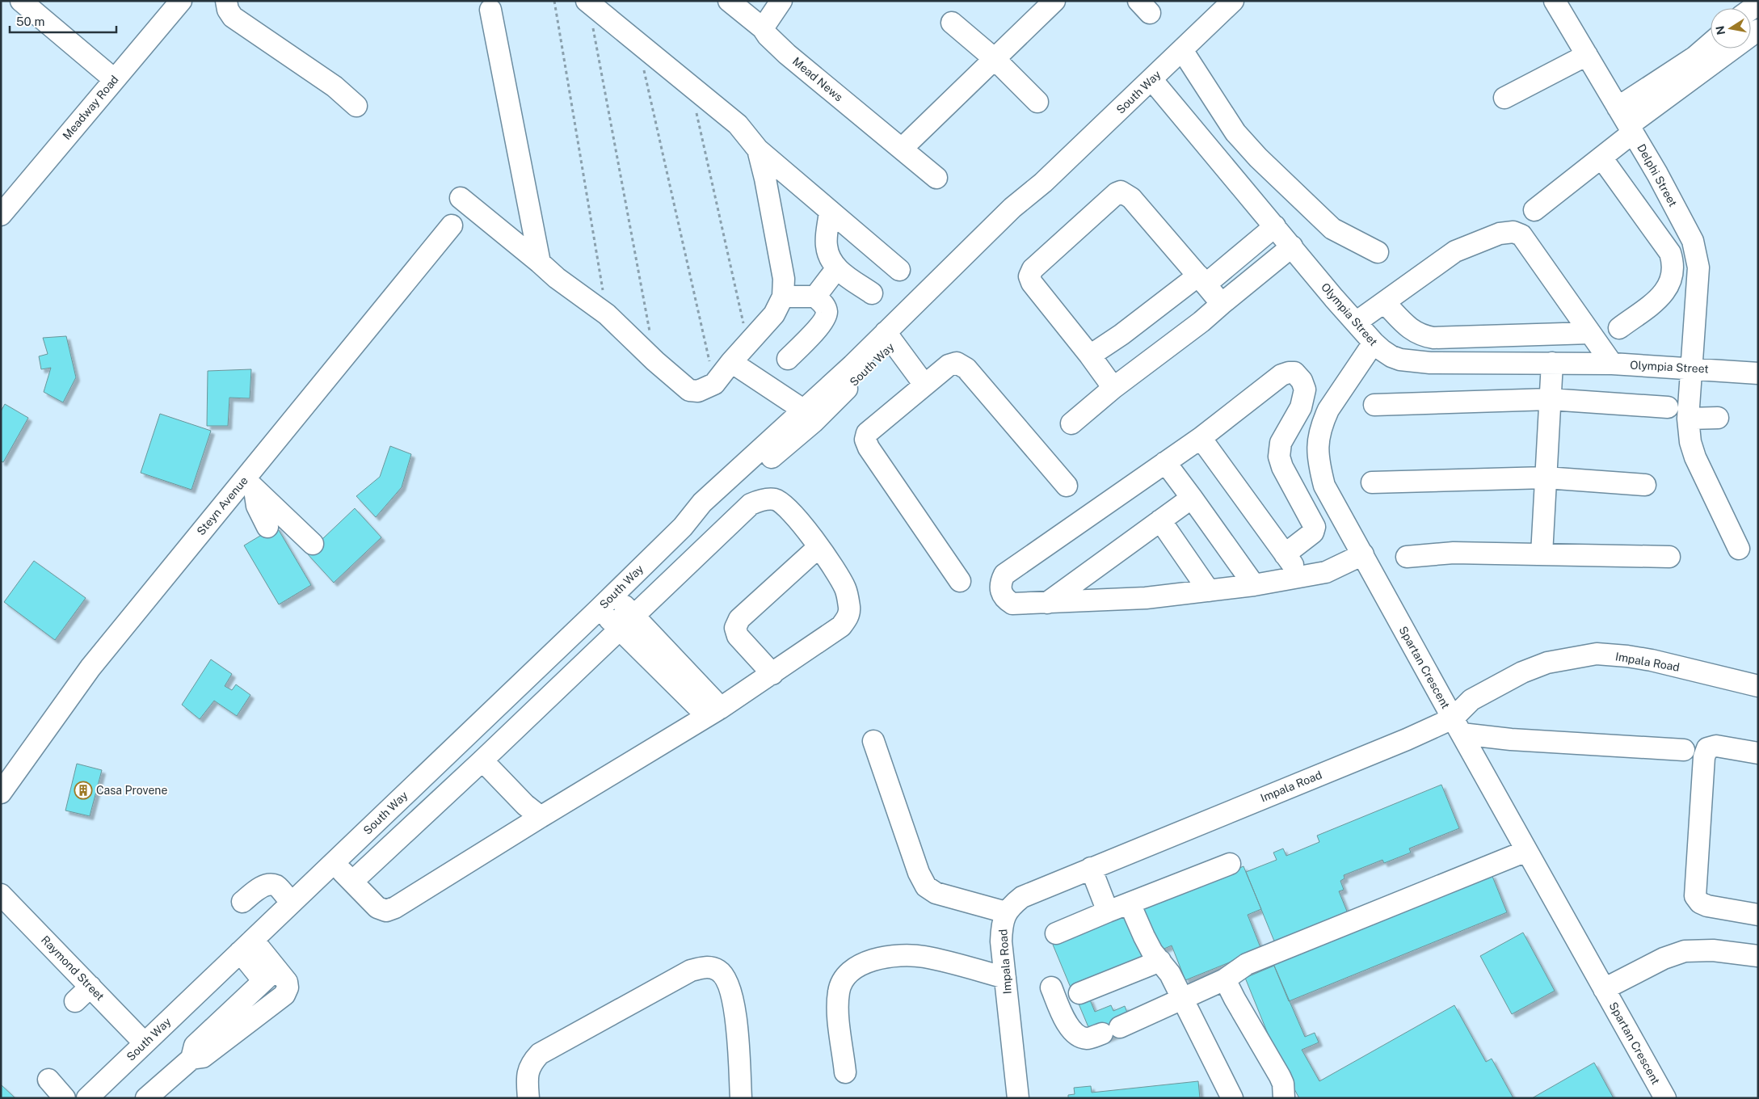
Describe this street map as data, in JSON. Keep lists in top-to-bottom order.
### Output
{
  "streets": {
    "street": [
      "Mead News",
      "South Way",
      "Meadway Road",
      "Delphi Street",
      "Olympia Street",
      "Steyn Avenue",
      "Impala Road",
      "Spartan Crescent",
      "Raymond Street"
    ]
  },
  "crossings": [
    ["South Way", "Olympia Street"],
    ["South Way", "Raymond Street"],
    ["Delphi Street", "Olympia Street"],
    ["Olympia Street", "Spartan Crescent"],
    ["Impala Road", "Spartan Crescent"]
  ],
  "places": {
    "building": ["Casa Provene"]
  },
  "scale_bar": "50 m",
  "north": "left"
}
